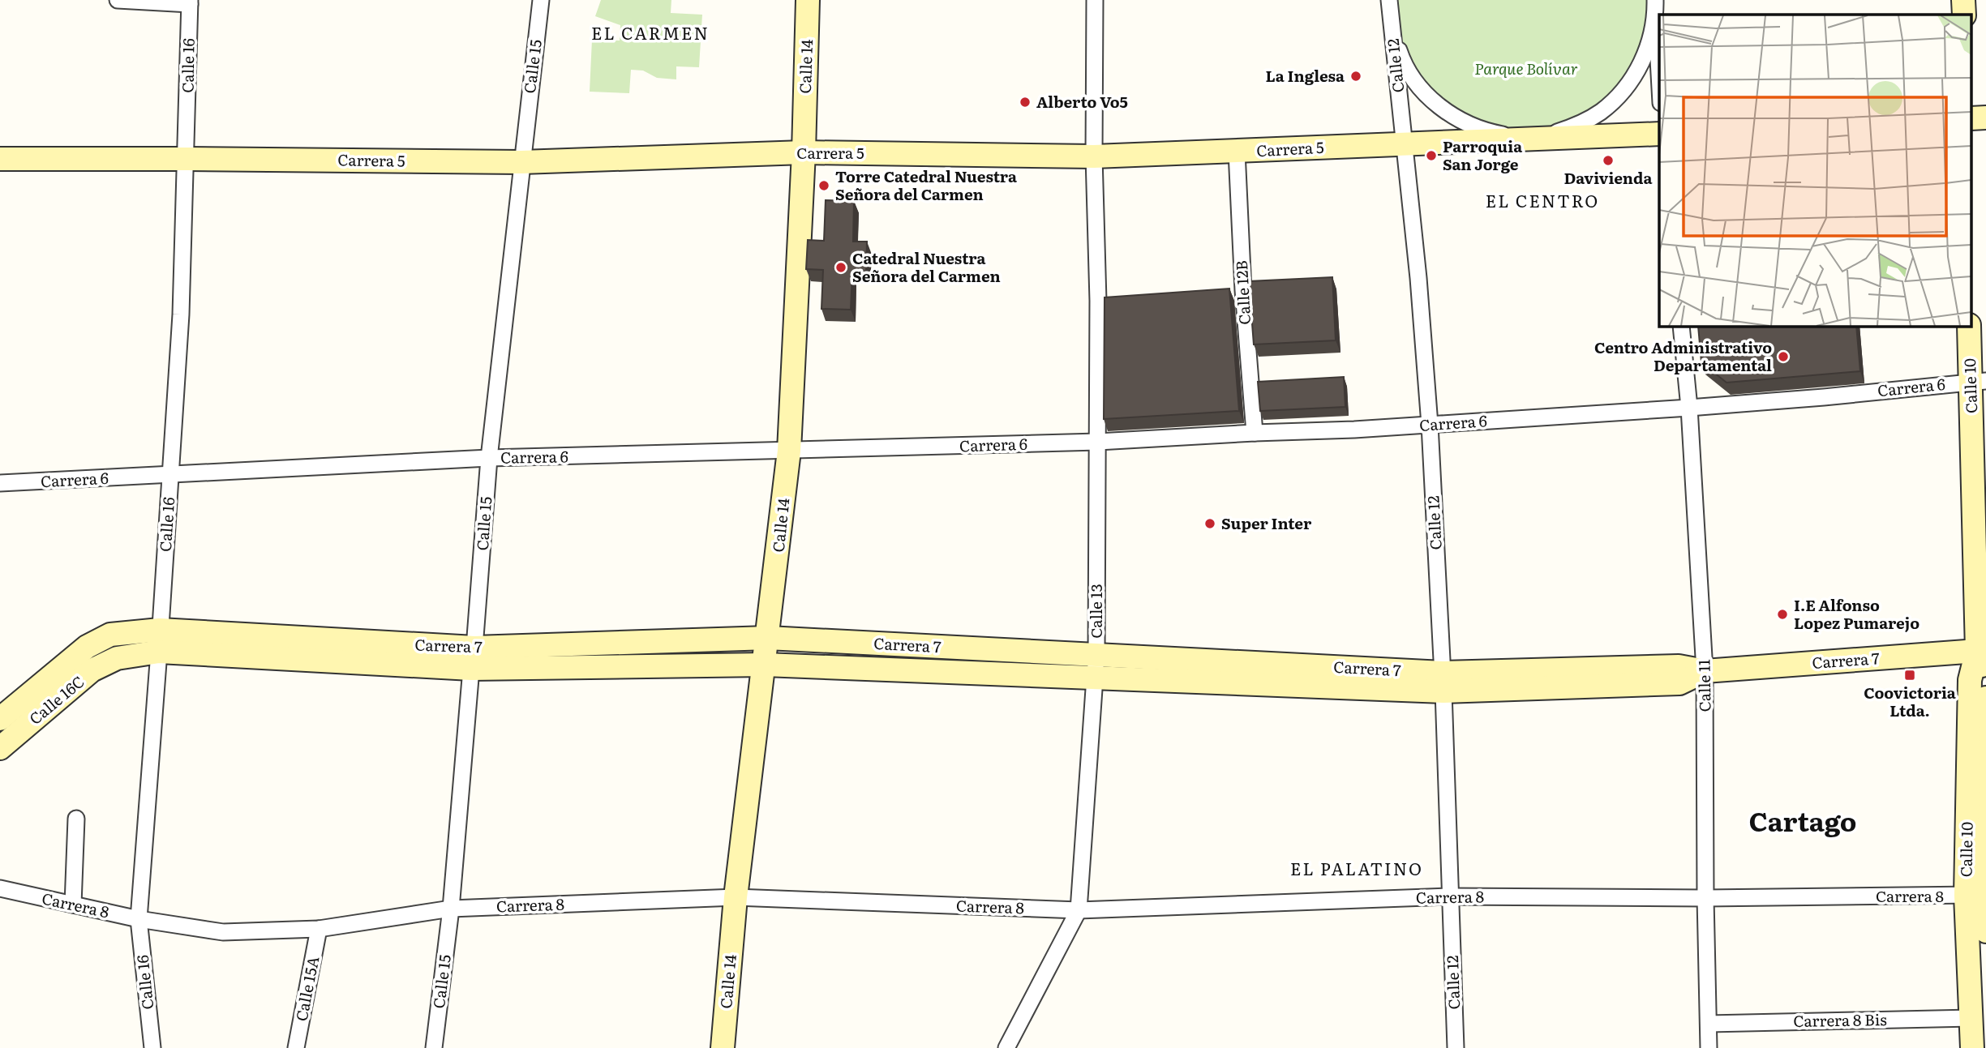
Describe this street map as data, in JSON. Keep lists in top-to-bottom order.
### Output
{
  "streets": {
    "main road": [
      "Calle 14",
      "Carrera 5",
      "Calle 10",
      "Carrera 7",
      "Calle 16C"
    ],
    "street": [
      "Calle 16",
      "Calle 12",
      "Calle 15",
      "Calle 12B",
      "Carrera 6",
      "Calle 13",
      "Calle 11",
      "Carrera 8",
      "Calle 15A",
      "Carrera 8 Bis"
    ]
  },
  "crossings": [
    ["Calle 16", "Carrera 5"],
    ["Calle 16", "Carrera 6"],
    ["Calle 16", "Carrera 7"],
    ["Calle 16", "Carrera 8"],
    ["Calle 12", "Carrera 5"],
    ["Calle 12", "Carrera 6"],
    ["Calle 12", "Carrera 7"],
    ["Calle 12", "Carrera 8"],
    ["Calle 15", "Carrera 5"],
    ["Calle 15", "Carrera 6"],
    ["Calle 15", "Carrera 7"],
    ["Calle 15", "Carrera 8"],
    ["Calle 14", "Carrera 5"],
    ["Calle 14", "Carrera 6"],
    ["Calle 14", "Carrera 7"],
    ["Calle 14", "Carrera 8"],
    ["Carrera 5", "Calle 12B"],
    ["Carrera 5", "Calle 13"],
    ["Calle 12B", "Carrera 6"],
    ["Calle 10", "Carrera 6"],
    ["Calle 10", "Carrera 7"],
    ["Calle 10", "Carrera 8"],
    ["Calle 10", "Carrera 8 Bis"],
    ["Carrera 6", "Calle 13"],
    ["Carrera 6", "Calle 11"],
    ["Calle 13", "Carrera 7"],
    ["Calle 13", "Carrera 8"],
    ["Carrera 7", "Calle 11"],
    ["Carrera 7", "Calle 16C"],
    ["Calle 11", "Carrera 8"],
    ["Calle 11", "Carrera 8 Bis"],
    ["Carrera 8", "Calle 15A"]
  ],
  "districts": [
    "EL CARMEN",
    "EL CENTRO",
    "Cartago",
    "EL PALATINO"
  ],
  "parks": ["Parque Bolívar"],
  "places": {
    "other": [
      "La Inglesa",
      "Alberto Vo5",
      "Parroquia San Jorge",
      "Davivienda",
      "Torre Catedral Nuestra Señora del Carmen",
      "Catedral Nuestra Señora del Carmen",
      "Centro Administrativo Departamental",
      "Super Inter",
      "I.E Alfonso Lopez Pumarejo"
    ],
    "transit": ["Coovictoria Ltda."]
  }
}
